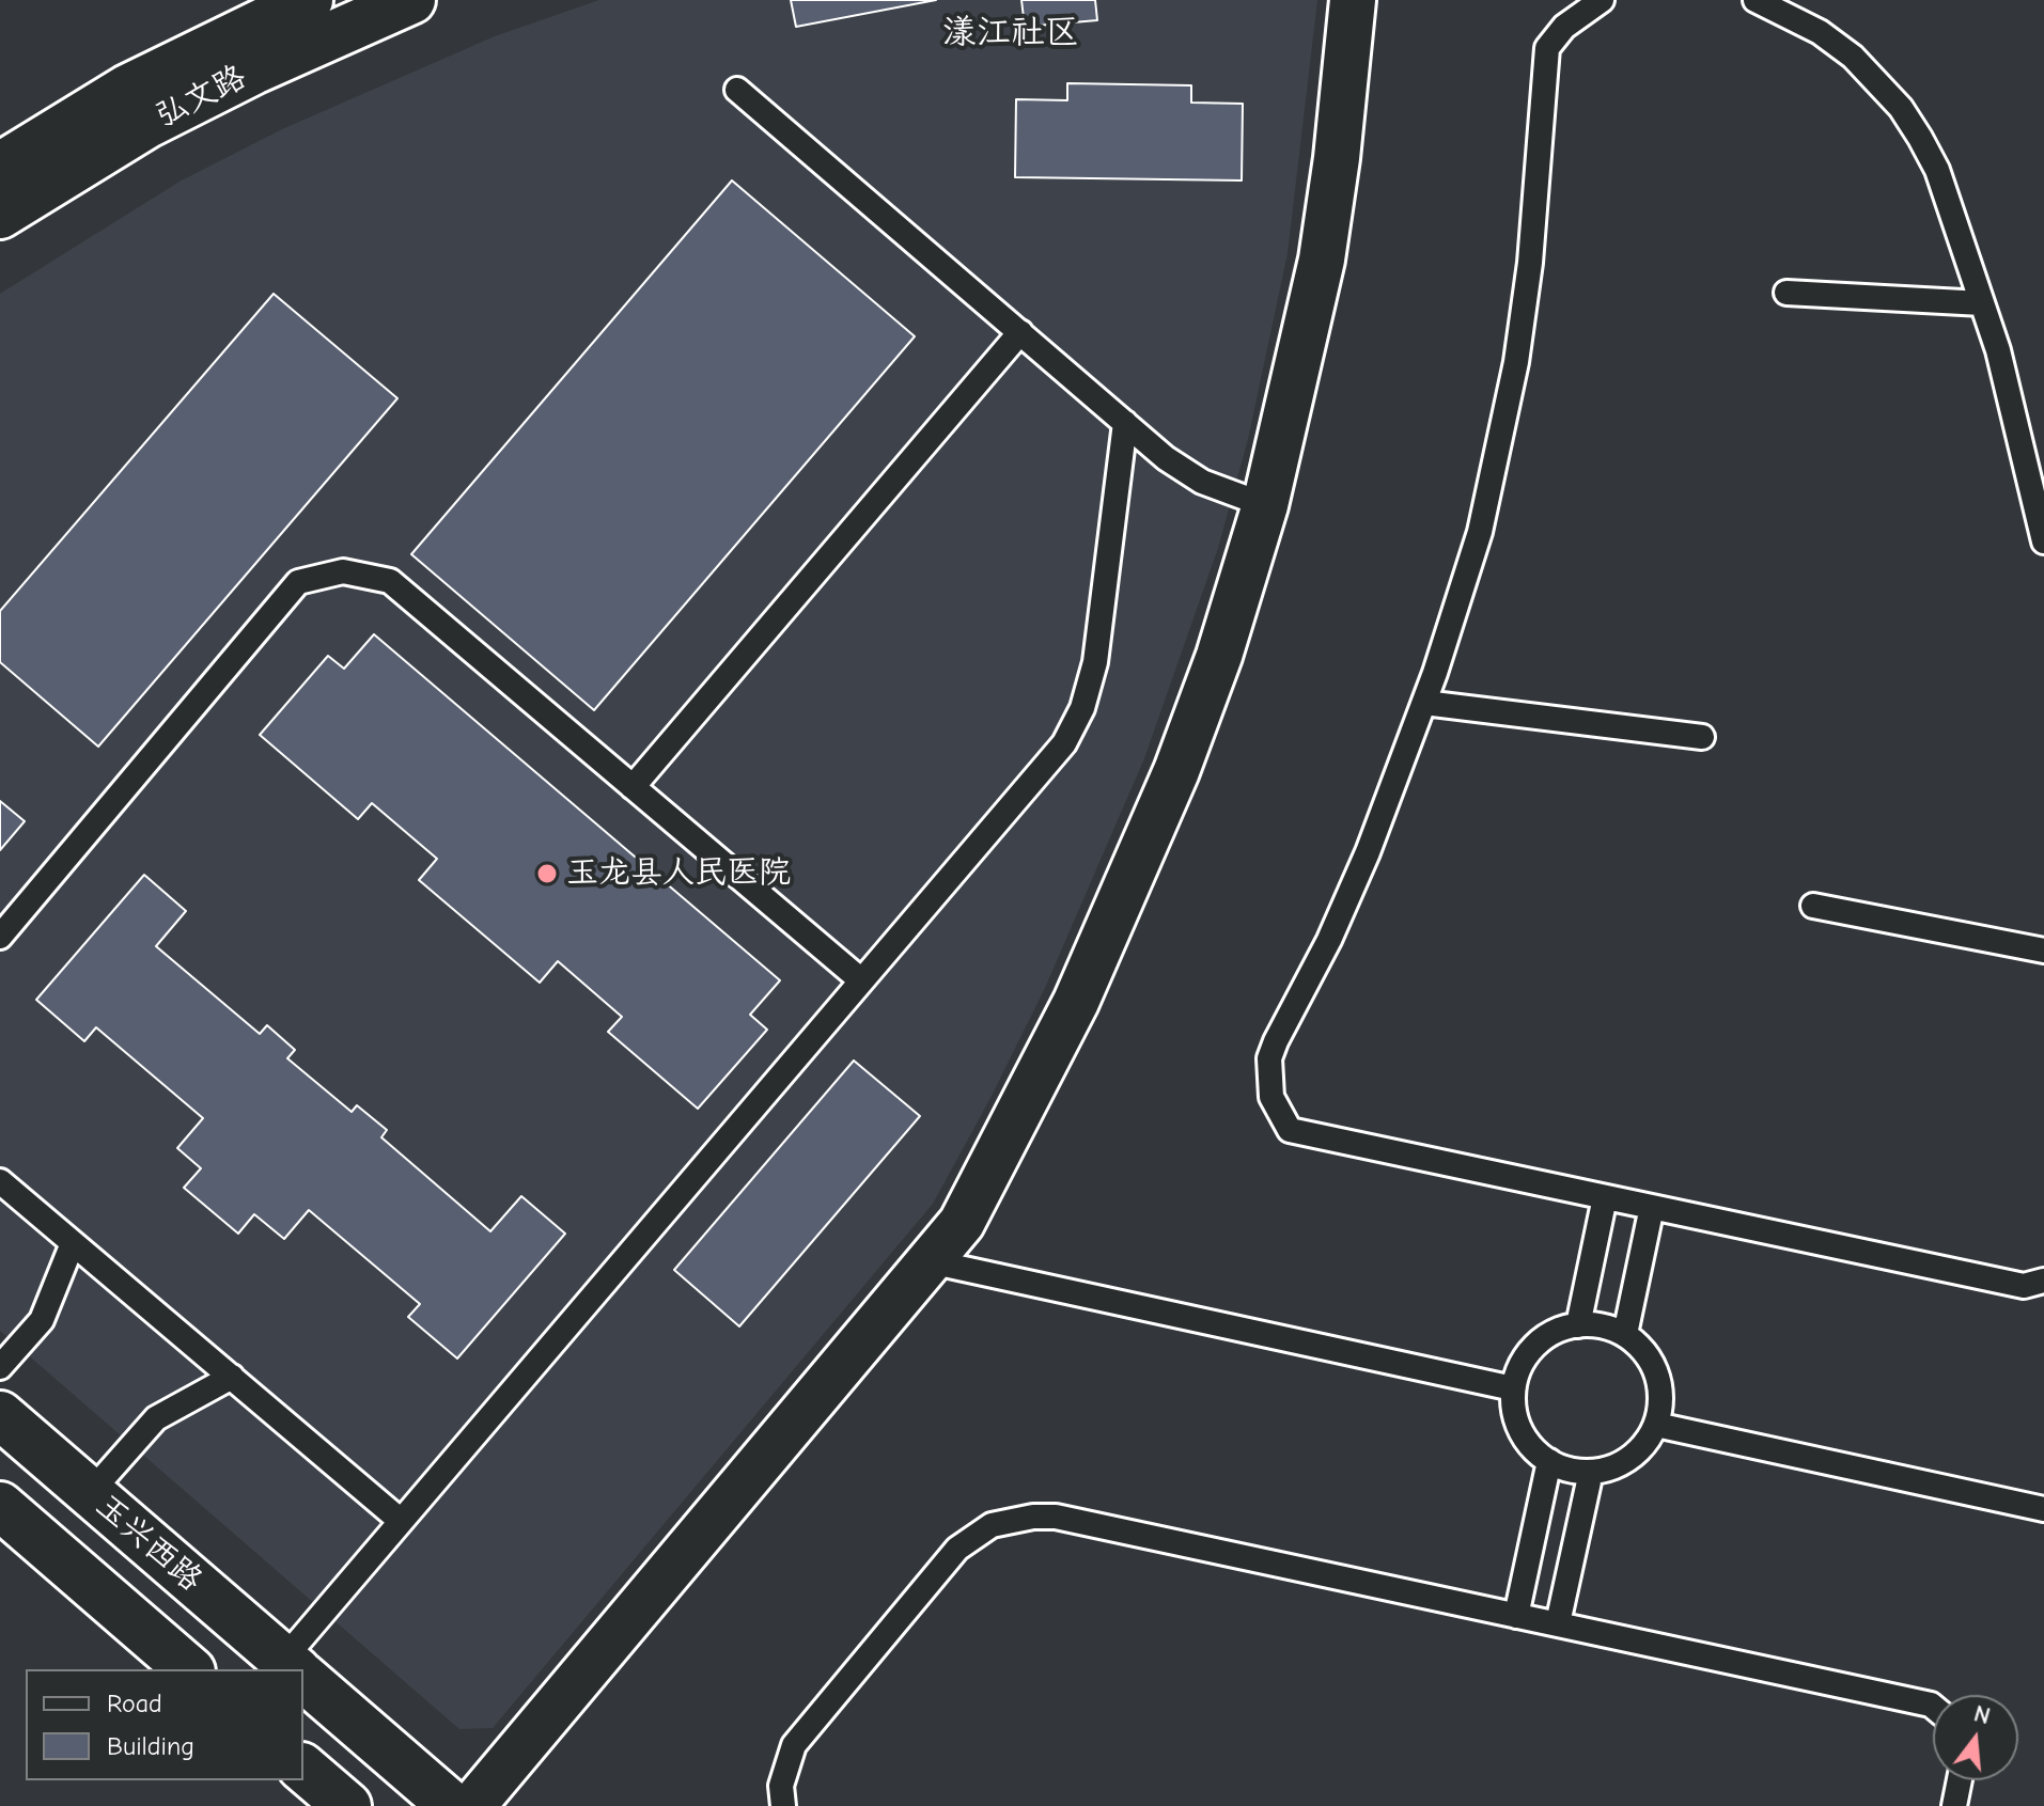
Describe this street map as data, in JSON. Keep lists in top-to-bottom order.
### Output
{
  "streets": {
    "main road": ["弘文路", "玉兴西路"]
  },
  "districts": ["漾江社区"],
  "places": ["玉龙县人民医院"],
  "legend": ["Road", "Building"],
  "north": "top"
}
